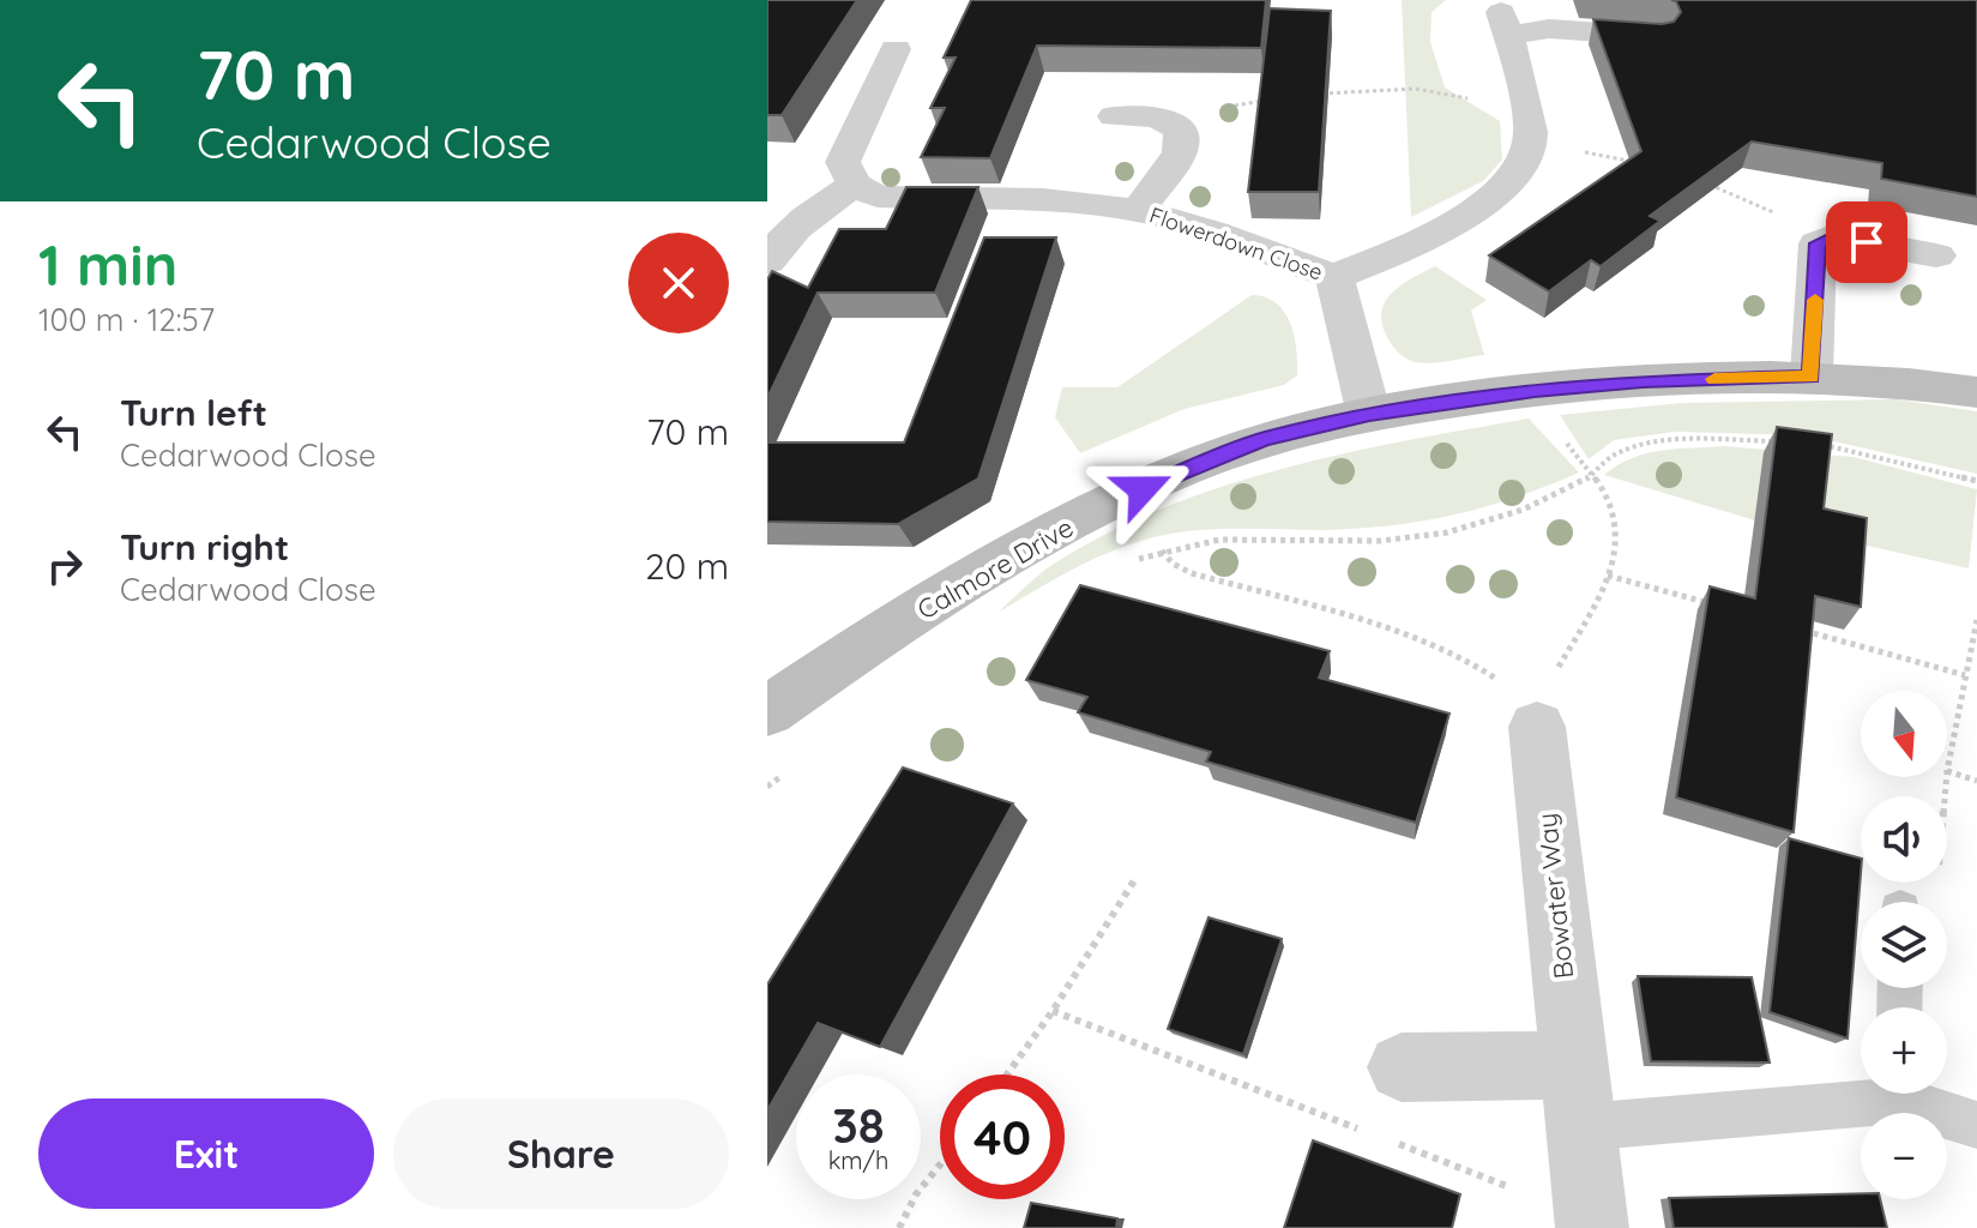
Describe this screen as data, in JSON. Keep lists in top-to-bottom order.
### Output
{
  "streets": {
    "street": ["Flowerdown Close", "Calmore Drive", "Bowater Way"]
  },
  "crossings": [
    ["Flowerdown Close", "Calmore Drive"]
  ],
  "north": "bottom",
  "page": {
    "turn": ["70 m", "Cedarwood Close"],
    "heading": ["1 min", "100 m · 12:57"],
    "list": [
      {
        "name": "Turn left",
        "note": "Cedarwood Close",
        "value": "70 m"
      },
      {
        "name": "Turn right",
        "note": "Cedarwood Close",
        "value": "20 m"
      }
    ],
    "map_buttons": ["+", "−"],
    "speed": "38 km/h",
    "limit": "40",
    "buttons": ["Exit", "Share"]
  }
}
